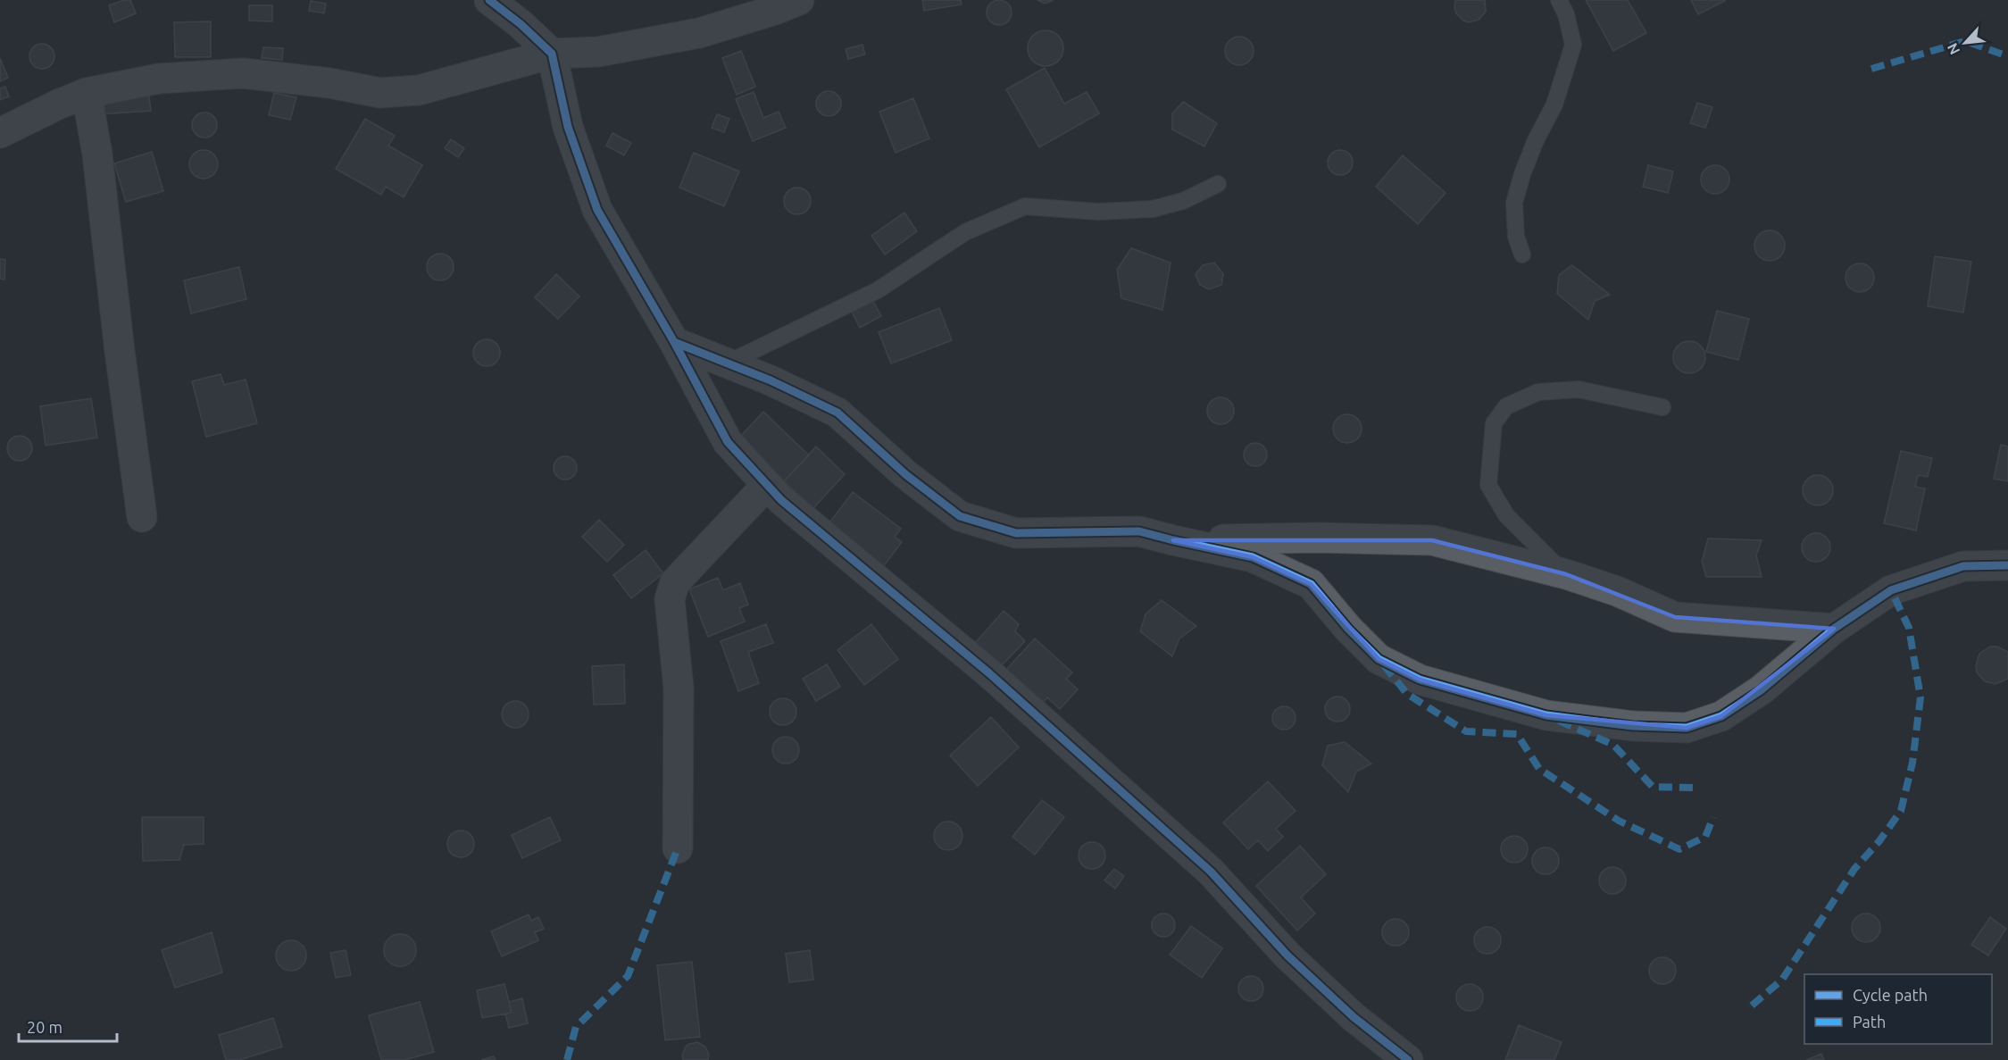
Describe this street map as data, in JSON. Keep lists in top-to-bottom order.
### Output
{
  "legend": ["Cycle path", "Path"],
  "scale_bar": "20 m",
  "north": "bottom left"
}
